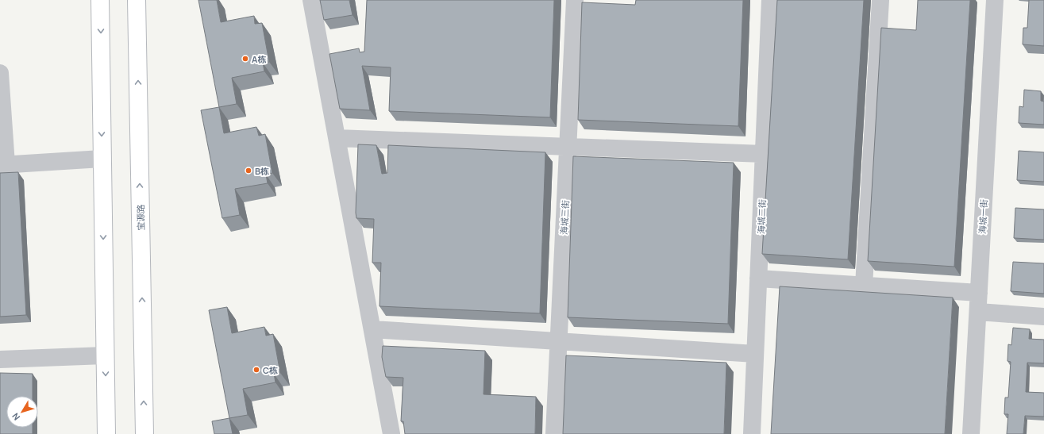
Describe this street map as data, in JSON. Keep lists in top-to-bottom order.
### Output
{
  "streets": {
    "main road": ["宝源路"],
    "street": ["海城二街", "海城一街", "海城三街"]
  },
  "places": ["A栋", "B栋", "C栋"],
  "north": "bottom left"
}
